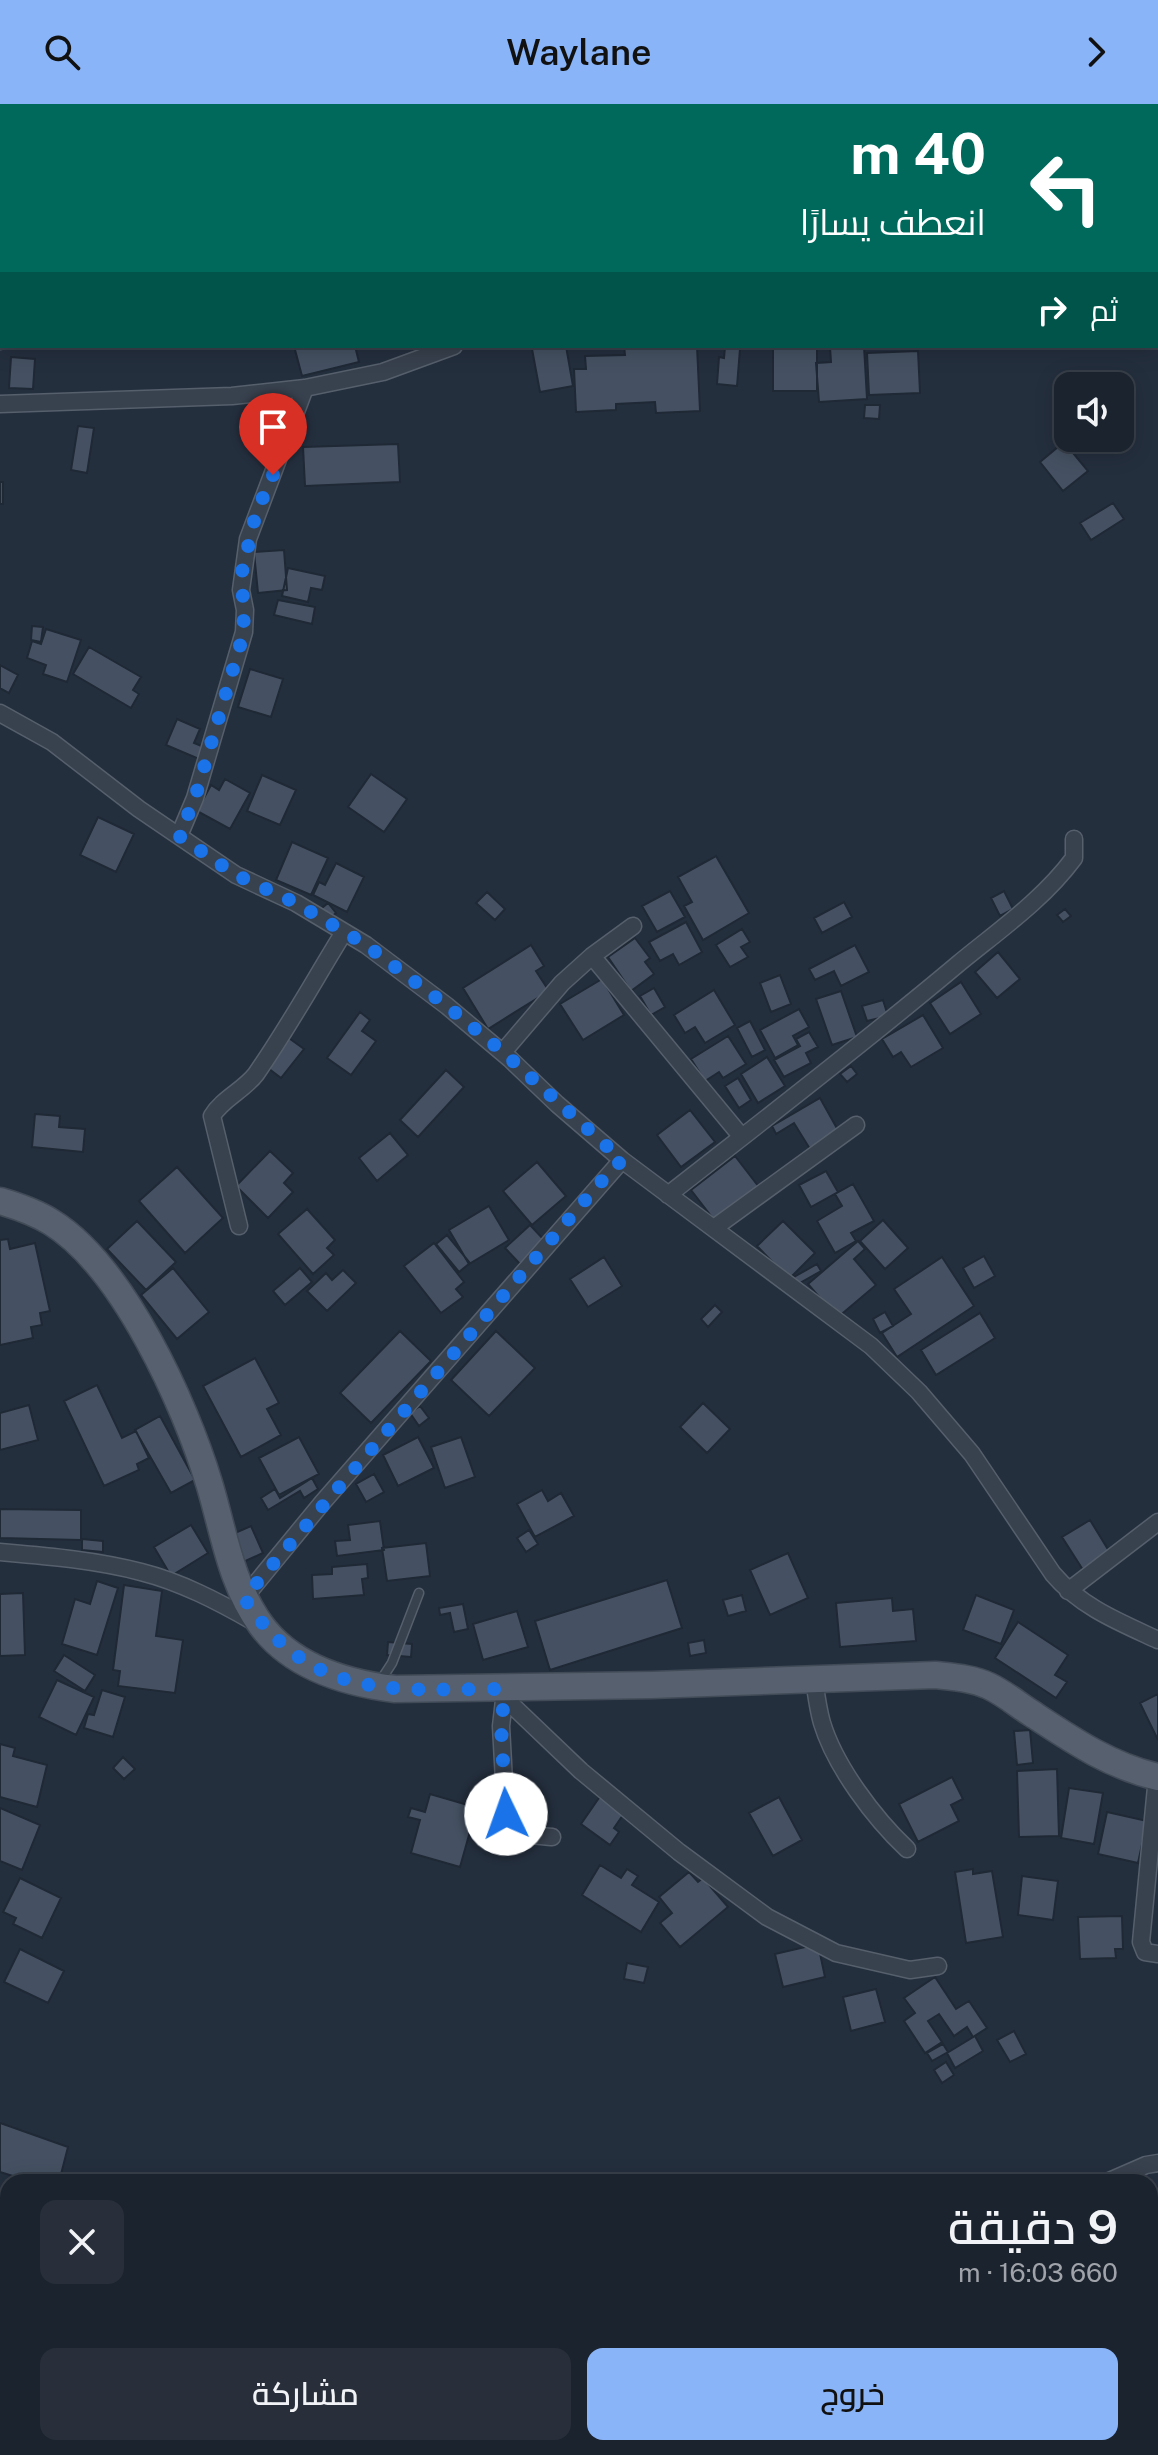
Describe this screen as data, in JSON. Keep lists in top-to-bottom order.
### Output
{
  "page": {
    "header": "Waylane",
    "turn": ["40 m", "انعطف يسارًا"],
    "then": "ثم",
    "heading": ["9 دقيقة", "660 m · 16:03"],
    "buttons": ["خروج", "مشاركة"]
  }
}
